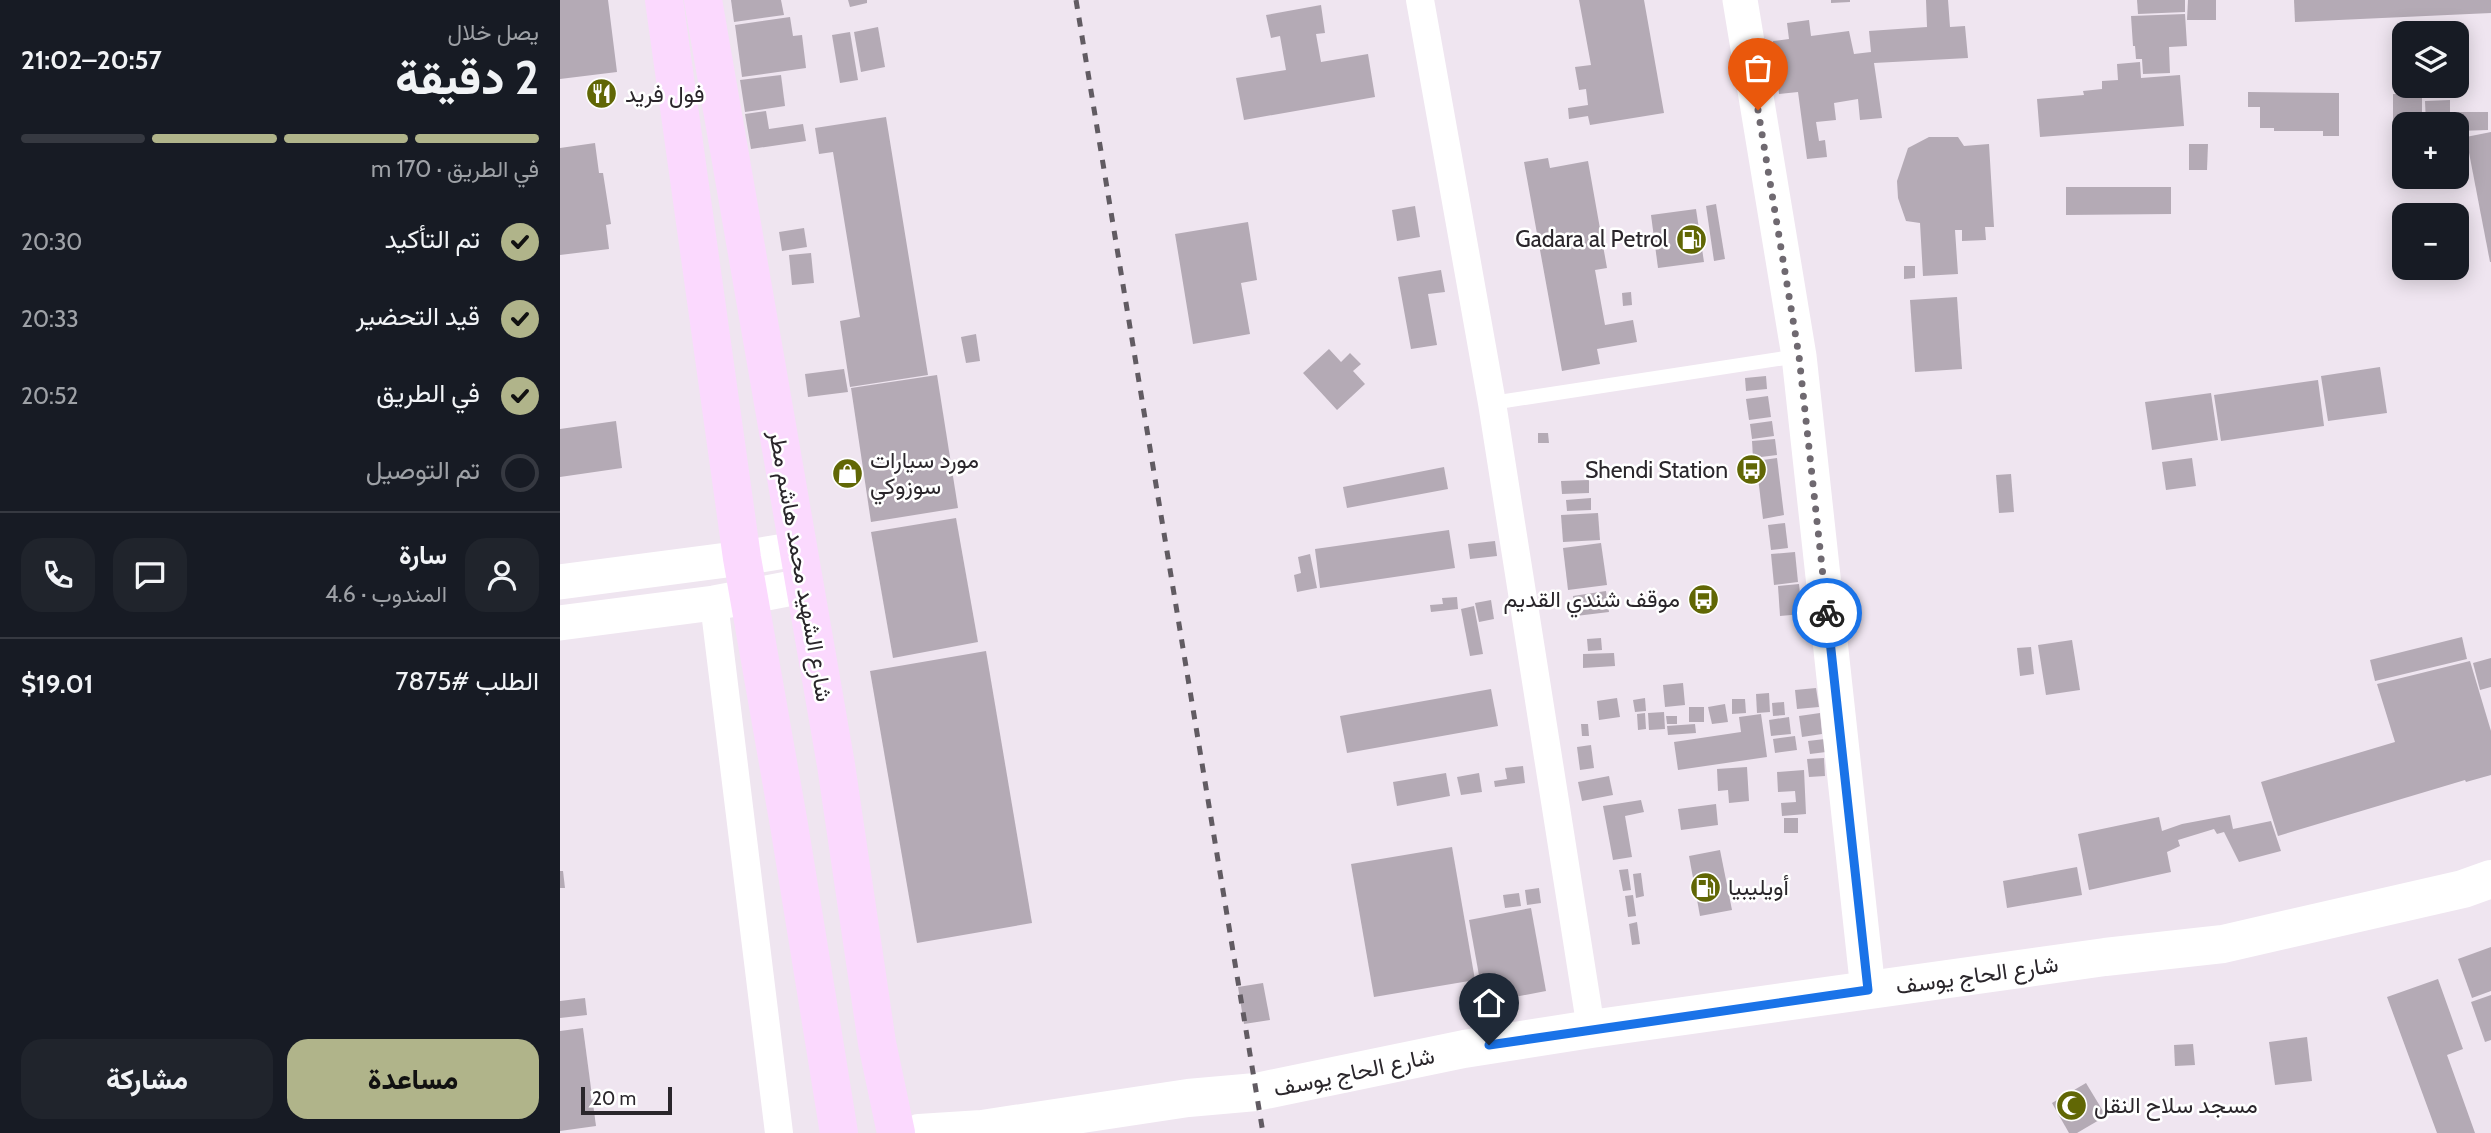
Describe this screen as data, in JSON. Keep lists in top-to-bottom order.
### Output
{
  "streets": {
    "main road": ["شارع الشهيد محمد هاشم مطر", "شارع الحاج يوسف"]
  },
  "places": {
    "restaurant": ["فول فريد"],
    "fuel station": ["Gadara al Petrol", "أويليبيا"],
    "bus stop": ["Shendi Station", "موقف شندي القديم"],
    "shop": ["مورد سيارات سوزوكي"],
    "mosque": ["مسجد سلاح النقل"]
  },
  "scale_bar": "20 m",
  "page": {
    "heading": ["2 دقيقة", "يصل خلال", "20:57–21:02"],
    "panel": [
      "سارة",
      "المندوب · 4.6",
      "الطلب #7875",
      "$19.01"
    ],
    "map_buttons": ["+", "−"],
    "bar": "في الطريق · 170 m",
    "list": [
      ["تم التأكيد", "20:30"],
      ["قيد التحضير", "20:33"],
      ["في الطريق", "20:52"],
      "تم التوصيل"
    ],
    "buttons": ["مساعدة", "مشاركة"],
    "scale": "20 m"
  }
}
